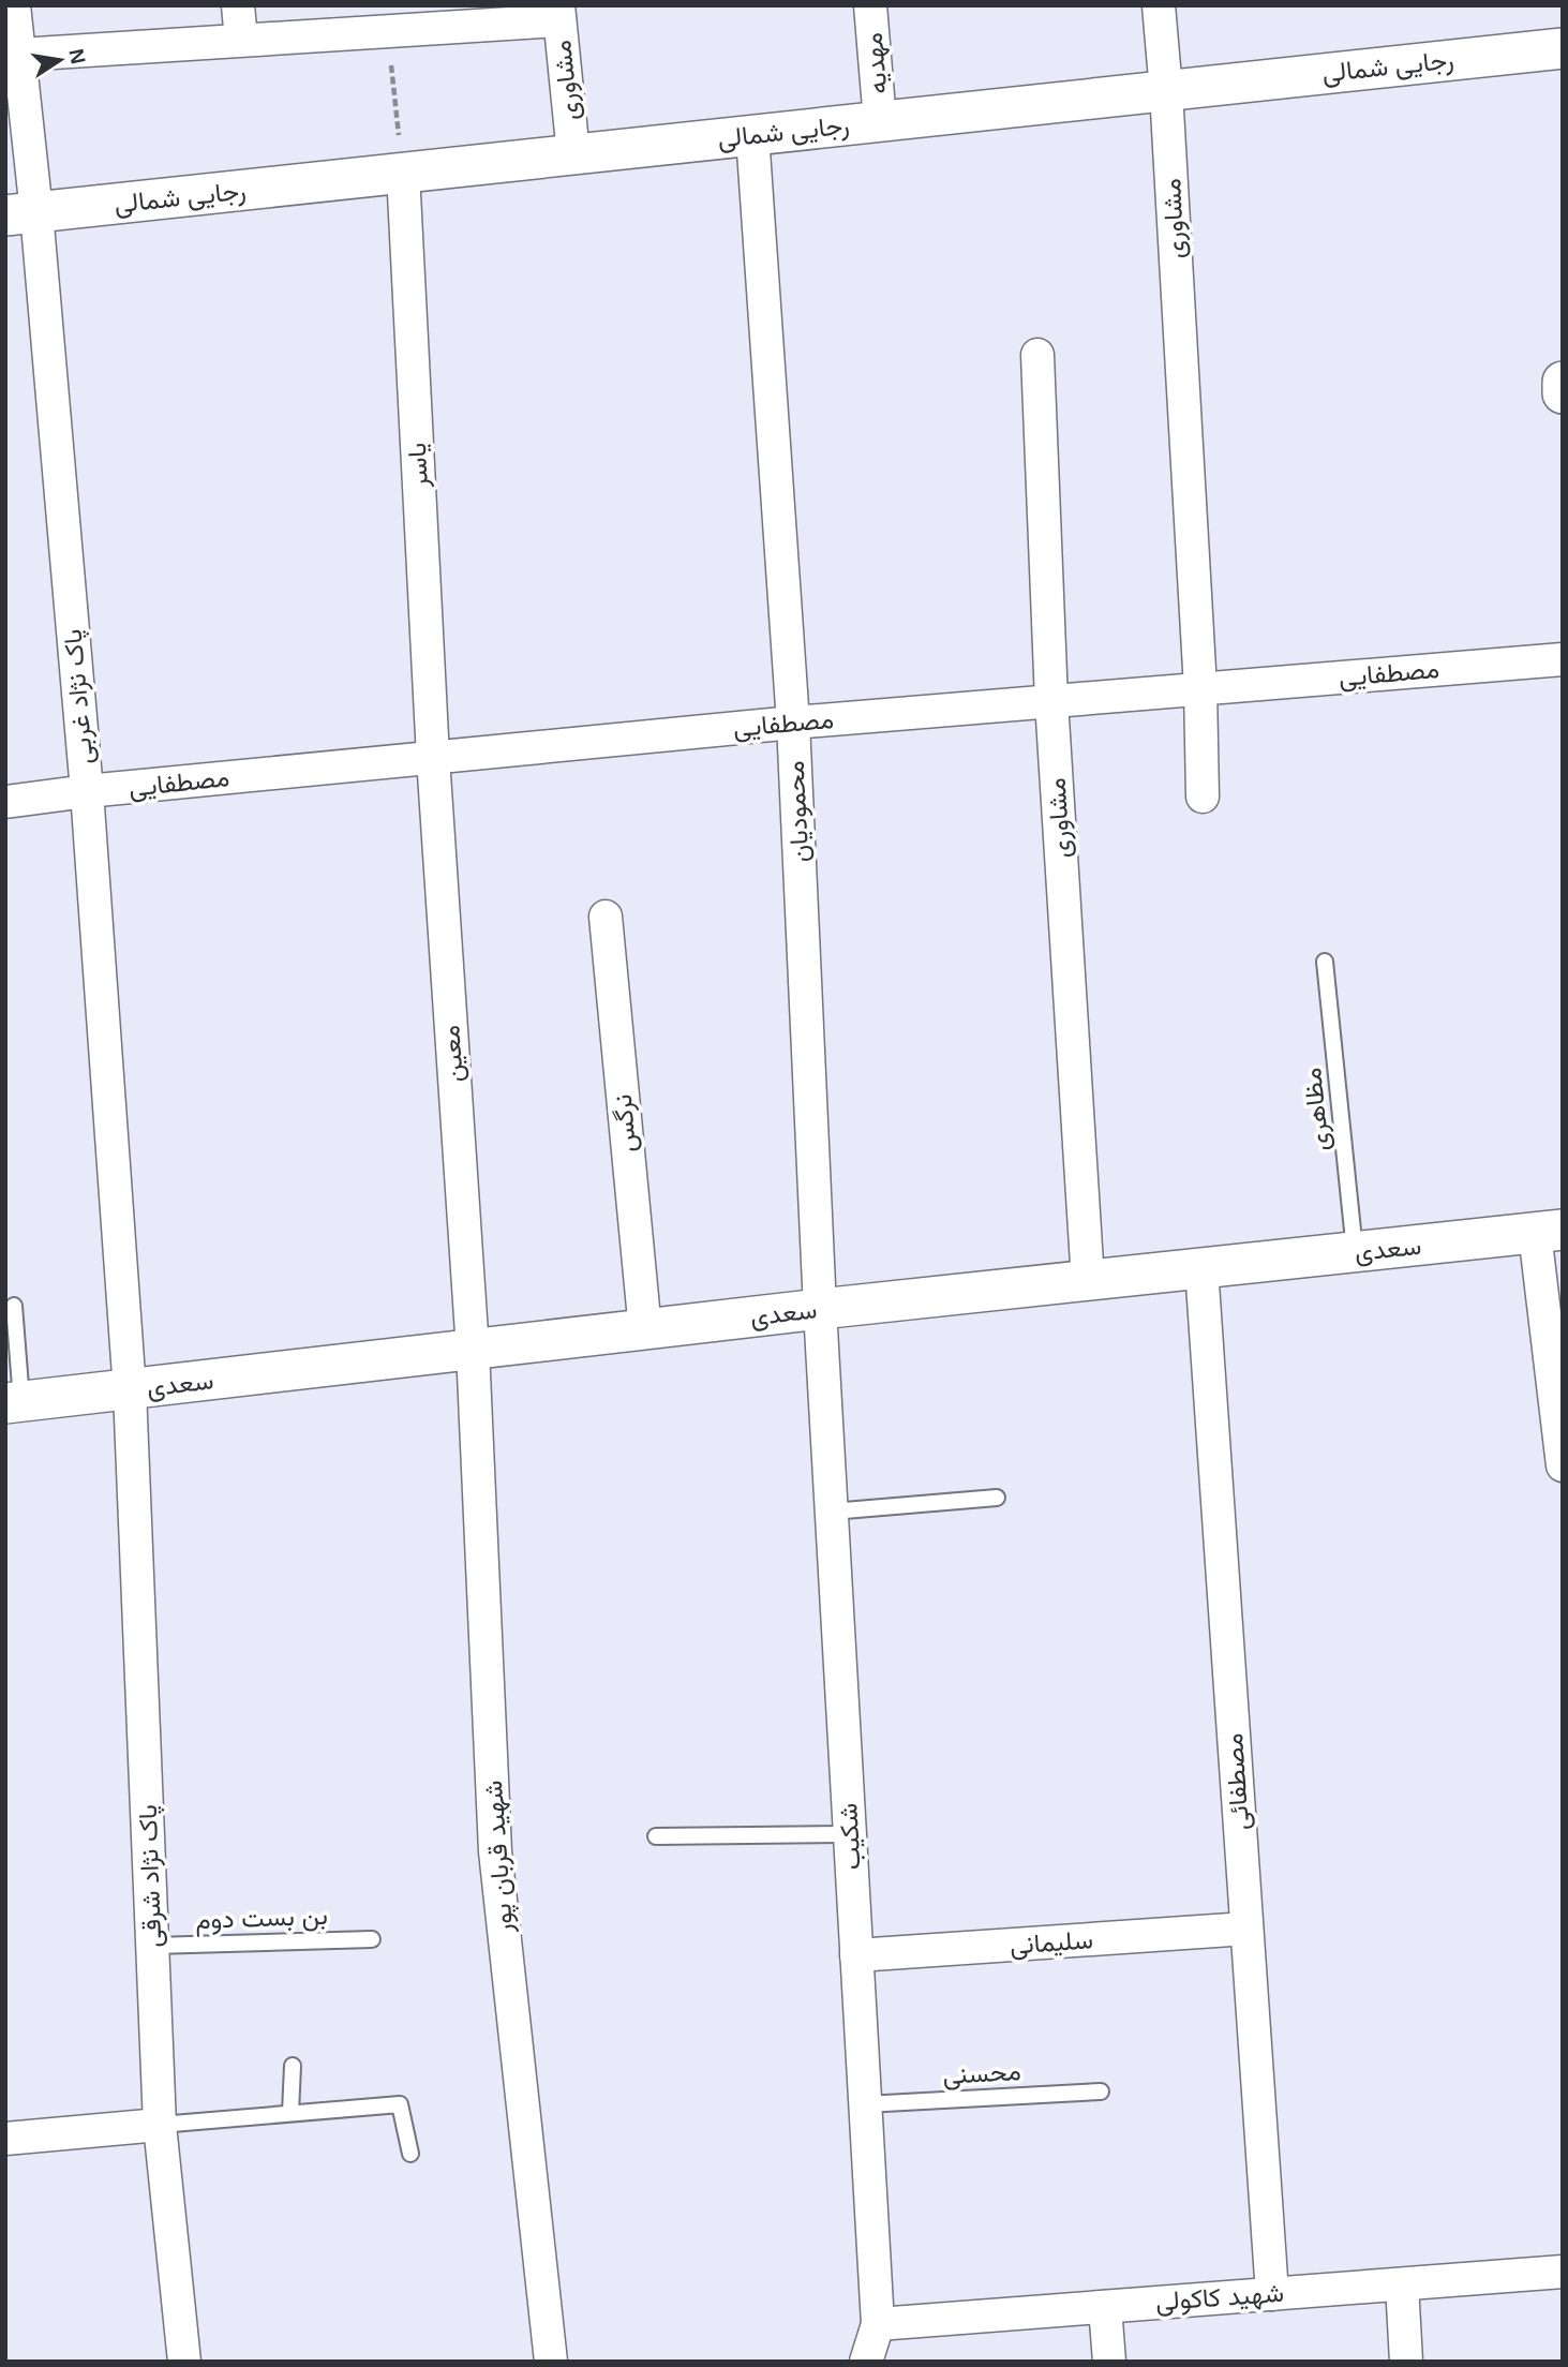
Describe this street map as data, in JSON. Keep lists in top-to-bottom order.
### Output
{
  "streets": {
    "street": [
      "مهدیه",
      "رجایی شمالی",
      "مشاوری",
      "یاسر",
      "مصطفایی",
      "پاک نژاد غربی",
      "محمودیان",
      "معین",
      "نرگس",
      "سعدی",
      "مصطفائی",
      "شکیب",
      "شهید قربان پور",
      "پاک نژاد شرقی",
      "سلیمانی",
      "شهید کاکولی"
    ],
    "lane": ["مظاهری", "بن بست دوم", "محسنی"]
  },
  "crossings": [
    ["مهدیه", "رجایی شمالی"],
    ["رجایی شمالی", "مشاوری"],
    ["رجایی شمالی", "یاسر"],
    ["رجایی شمالی", "پاک نژاد غربی"],
    ["رجایی شمالی", "محمودیان"],
    ["مشاوری", "مصطفایی"],
    ["مشاوری", "سعدی"],
    ["یاسر", "مصطفایی"],
    ["یاسر", "معین"],
    ["مصطفایی", "پاک نژاد غربی"],
    ["مصطفایی", "محمودیان"],
    ["مصطفایی", "معین"],
    ["پاک نژاد غربی", "سعدی"],
    ["پاک نژاد غربی", "پاک نژاد شرقی"],
    ["محمودیان", "سعدی"],
    ["محمودیان", "شکیب"],
    ["معین", "سعدی"],
    ["معین", "شهید قربان پور"],
    ["مظاهری", "سعدی"],
    ["نرگس", "سعدی"],
    ["سعدی", "مصطفائی"],
    ["سعدی", "شکیب"],
    ["سعدی", "شهید قربان پور"],
    ["سعدی", "پاک نژاد شرقی"],
    ["مصطفائی", "سلیمانی"],
    ["مصطفائی", "شهید کاکولی"],
    ["شکیب", "سلیمانی"],
    ["شکیب", "محسنی"],
    ["شکیب", "شهید کاکولی"],
    ["پاک نژاد شرقی", "بن بست دوم"]
  ],
  "north": "right"
}
